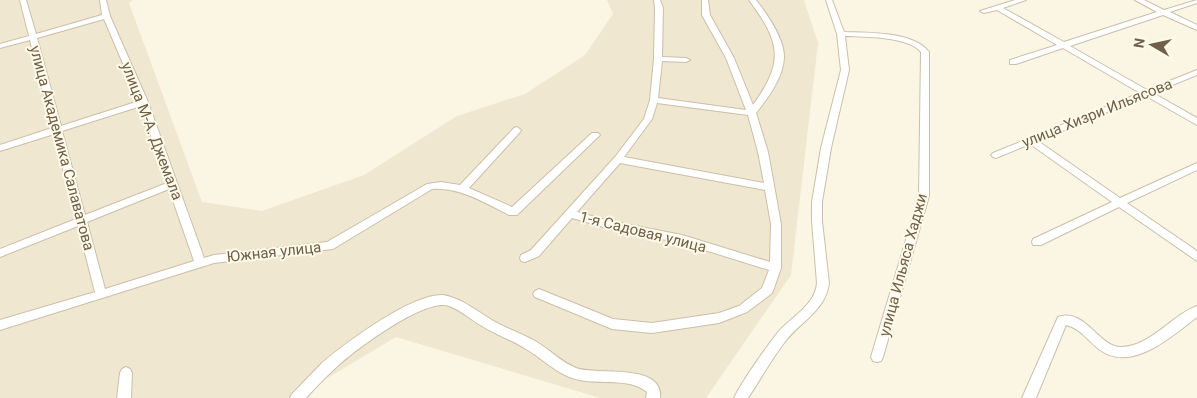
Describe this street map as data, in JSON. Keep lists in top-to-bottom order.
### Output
{
  "streets": {
    "street": [
      "улица Хизри Ильясова",
      "улица М-А. Джемала",
      "улица Академика Салаватова",
      "1-я Садовая улица",
      "Южная улица",
      "улица Ильяса Хаджи"
    ]
  },
  "crossings": [
    ["улица М-А. Джемала", "Южная улица"],
    ["улица Академика Салаватова", "Южная улица"]
  ],
  "north": "left"
}
